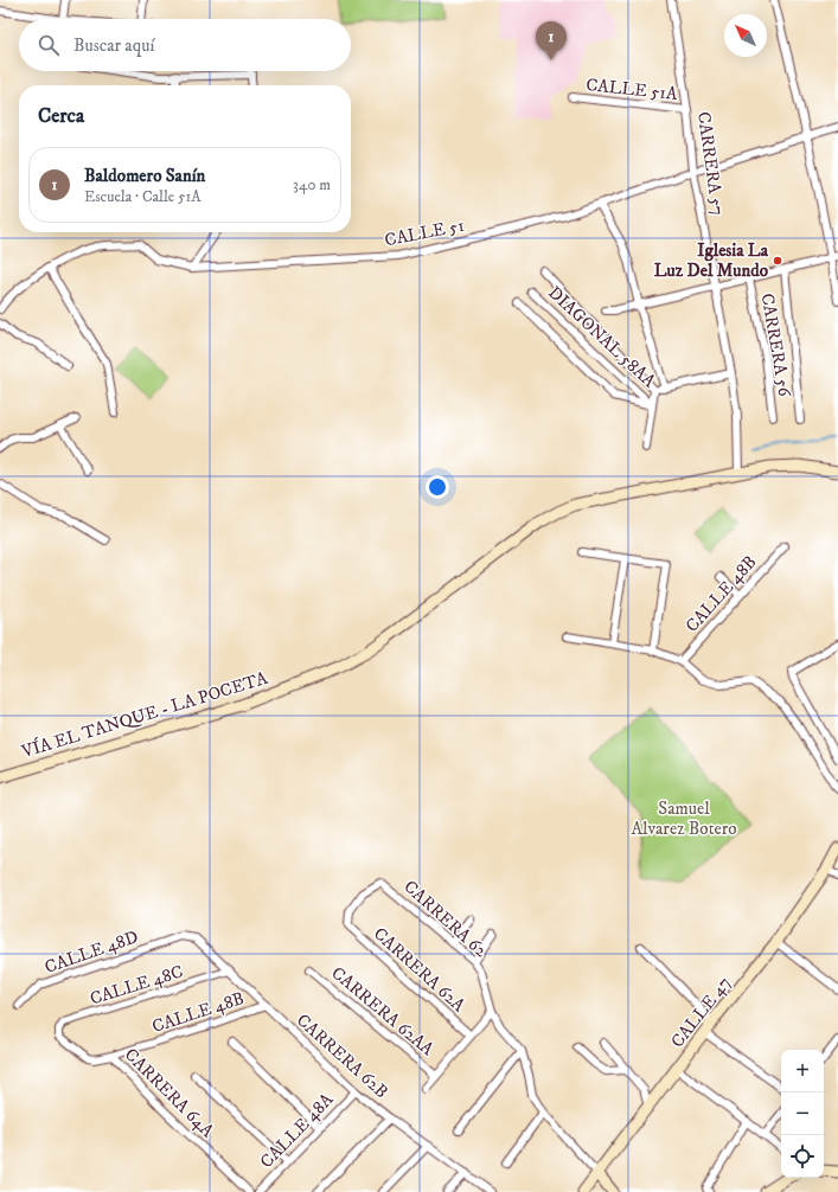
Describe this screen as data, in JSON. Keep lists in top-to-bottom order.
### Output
{
  "streets": {
    "street": [
      "CALLE 51A",
      "CARRERA 57",
      "CALLE 51",
      "DIAGONAL 58AA",
      "CARRERA 56",
      "CALLE 48B",
      "VÍA EL TANQUE - LA POCETA",
      "CARRERA 62",
      "CALLE 48D",
      "CARRERA 62A",
      "CALLE 48C",
      "CARRERA 62AA",
      "CALLE 47",
      "CARRERA 62B",
      "CARRERA 64A",
      "CALLE 48A"
    ]
  },
  "crossings": [
    ["CALLE 51A", "CARRERA 57"],
    ["CARRERA 57", "CALLE 51"],
    ["CARRERA 57", "VÍA EL TANQUE - LA POCETA"],
    ["CALLE 48B", "CARRERA 62B"],
    ["CALLE 48B", "CARRERA 64A"],
    ["CARRERA 62", "CARRERA 62A"],
    ["CARRERA 62", "CALLE 47"],
    ["CALLE 48D", "CARRERA 62B"],
    ["CALLE 48C", "CARRERA 62B"],
    ["CALLE 48C", "CARRERA 64A"],
    ["CARRERA 62B", "CALLE 48A"]
  ],
  "parks": ["Samuel Alvarez Botero"],
  "places": ["Iglesia La Luz Del Mundo"],
  "north": "top left",
  "page": {
    "search": "Buscar aquí",
    "pins": "1",
    "heading": "Cerca",
    "list": [
      {
        "mark": "1",
        "name": "Baldomero Sanín",
        "note": "Escuela · Calle 51A",
        "value": "340 m"
      }
    ],
    "map_buttons": ["+", "−"]
  }
}
